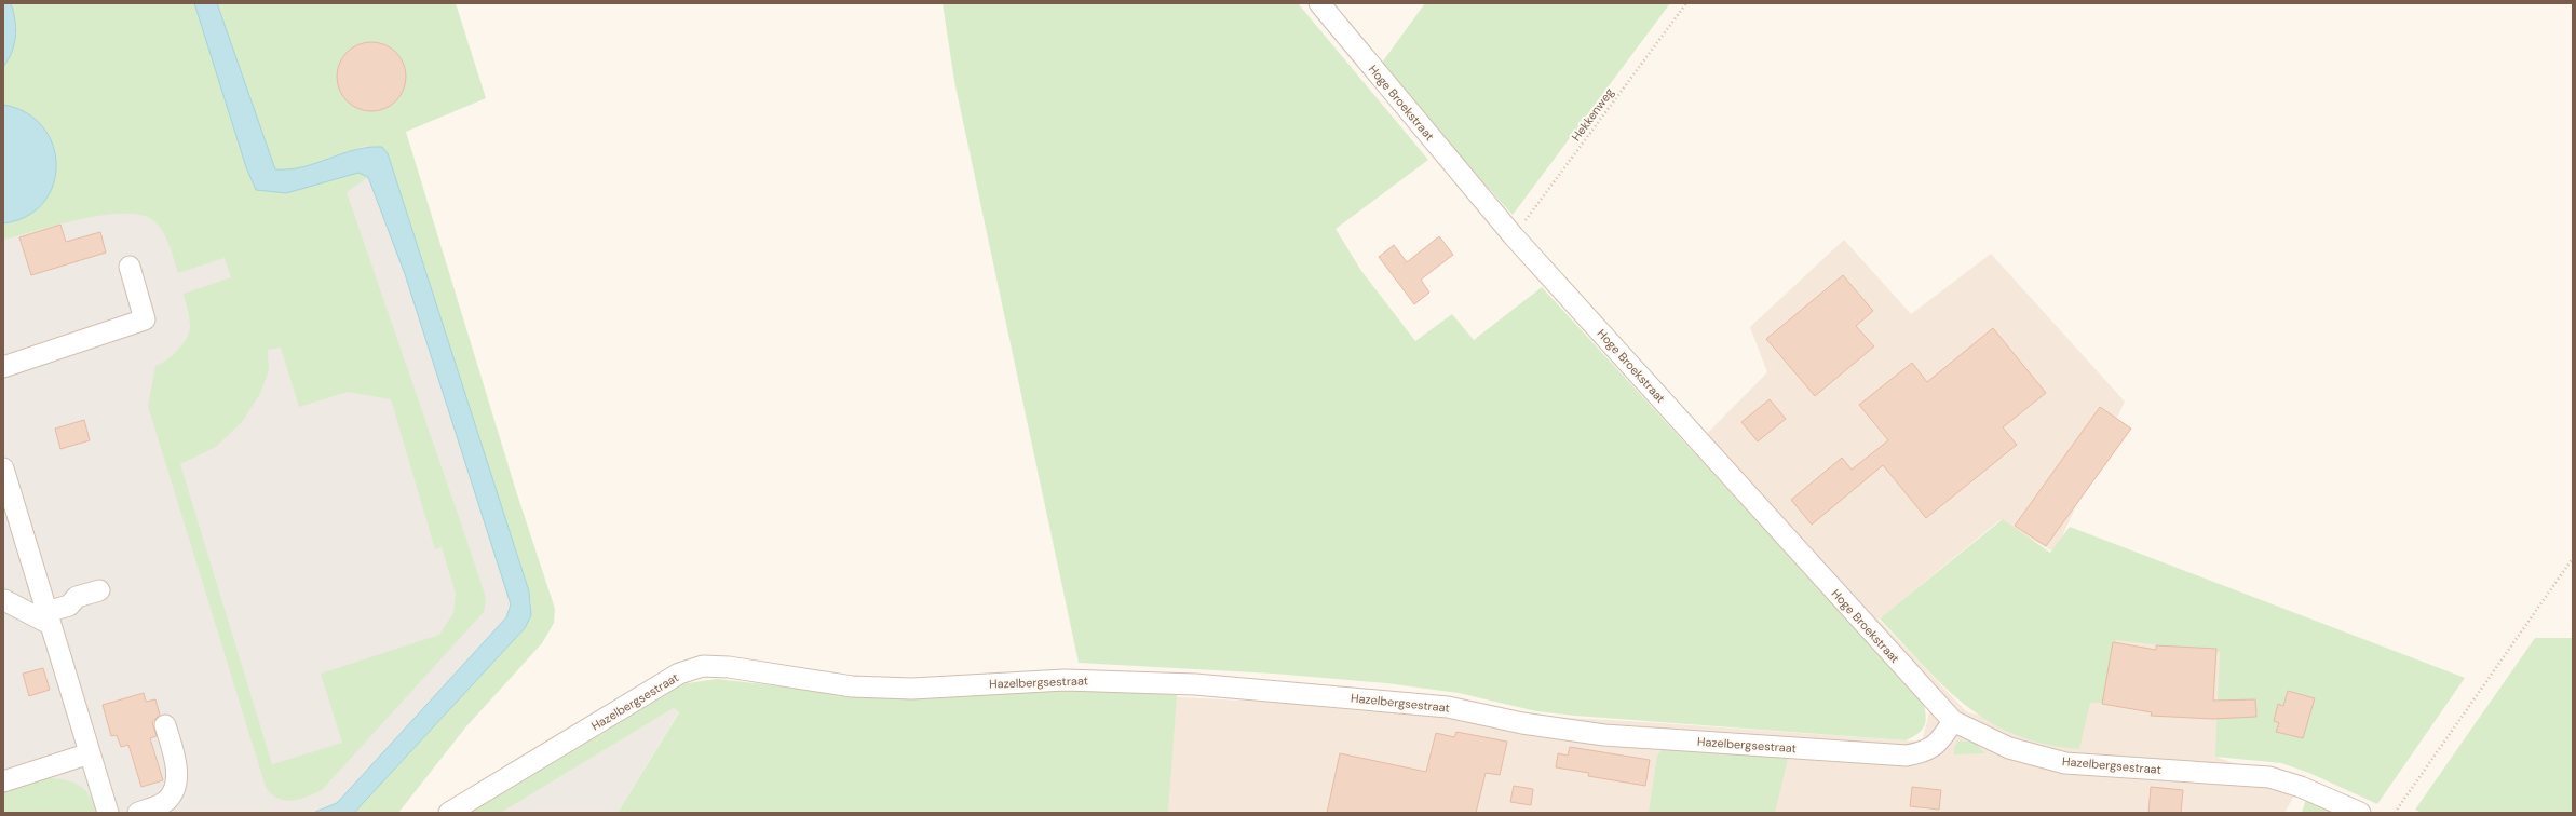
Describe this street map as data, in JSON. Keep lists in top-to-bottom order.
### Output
{
  "streets": {
    "street": ["Hoge Broekstraat", "Hazelbergsestraat"],
    "path": ["Hekkenweg"]
  },
  "crossings": [
    ["Hoge Broekstraat", "Hekkenweg"],
    ["Hoge Broekstraat", "Hazelbergsestraat"]
  ]
}
